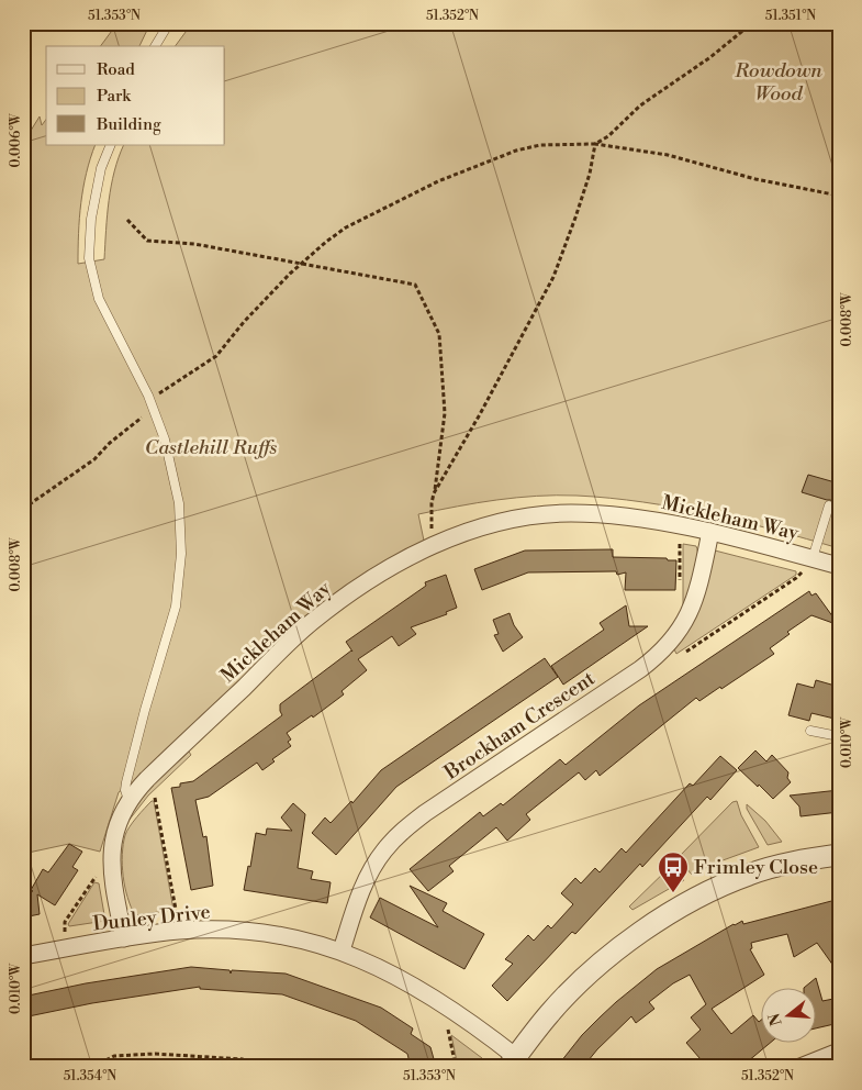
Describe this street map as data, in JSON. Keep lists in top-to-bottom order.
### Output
{
  "streets": {
    "street": ["Mickleham Way", "Brockham Crescent", "Dunley Drive"]
  },
  "crossings": [
    ["Mickleham Way", "Brockham Crescent"],
    ["Mickleham Way", "Dunley Drive"],
    ["Brockham Crescent", "Dunley Drive"]
  ],
  "parks": ["Rowdown Wood", "Castlehill Ruffs"],
  "places": {
    "bus stop": ["Frimley Close"]
  },
  "legend": ["Road", "Park", "Building"],
  "north": "left",
  "coordinates": [
    "51.353°N",
    "51.352°N",
    "51.351°N",
    "0.006°W",
    "0.008°W",
    "0.010°W",
    "51.354°N"
  ]
}
